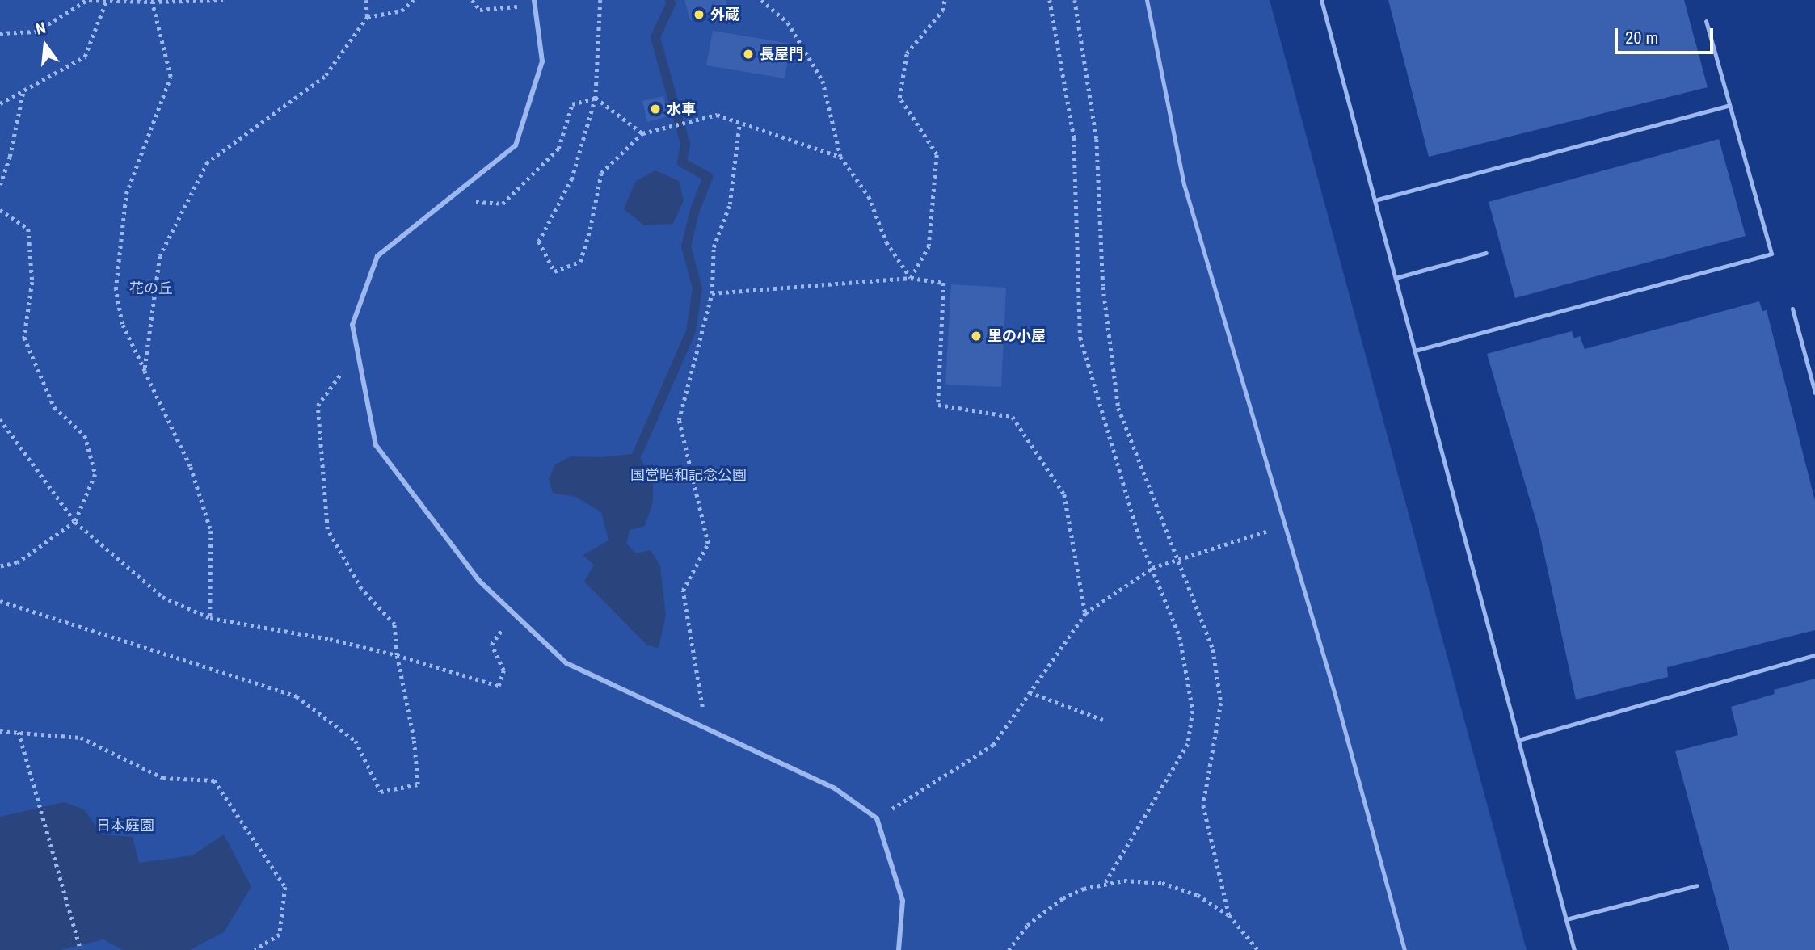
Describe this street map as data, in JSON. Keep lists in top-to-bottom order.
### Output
{
  "parks": ["花の丘", "国営昭和記念公園", "日本庭園"],
  "places": [
    "外蔵",
    "長屋門",
    "水車",
    "里の小屋"
  ],
  "scale_bar": "20 m",
  "north": "top"
}
